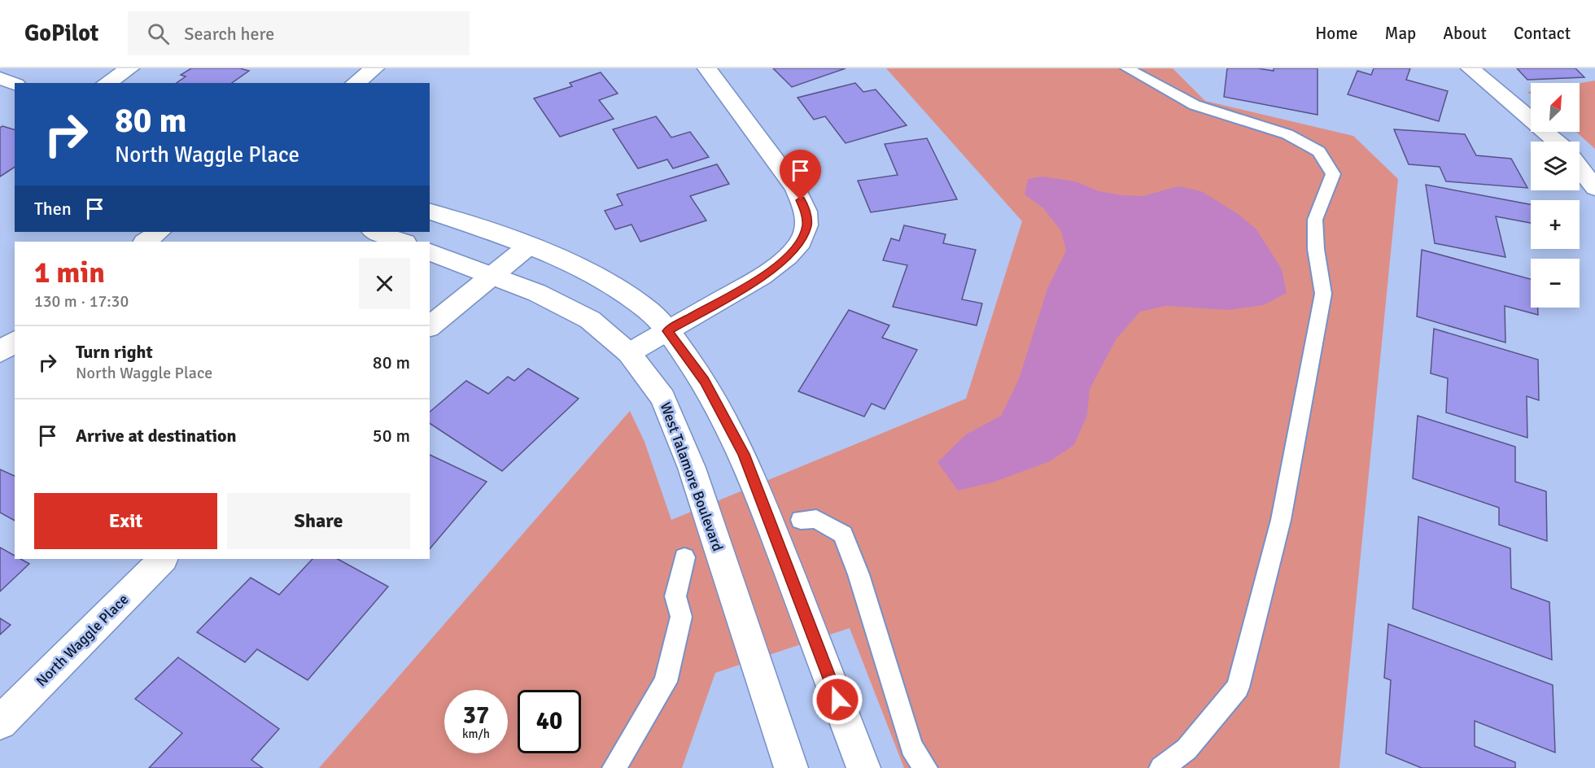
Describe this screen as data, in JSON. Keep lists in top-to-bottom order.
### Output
{
  "streets": {
    "street": ["West Talamore Boulevard", "North Waggle Place"]
  },
  "north": "top right",
  "page": {
    "header": "GoPilot",
    "search": "Search here",
    "nav": [
      "Home",
      "Map",
      "About",
      "Contact"
    ],
    "map_buttons": ["+", "−"],
    "turn": ["80 m", "North Waggle Place"],
    "then": "Then",
    "heading": ["1 min", "130 m · 17:30"],
    "list": [
      {
        "name": "Turn right",
        "note": "North Waggle Place",
        "value": "80 m"
      },
      {
        "name": "Arrive at destination",
        "value": "50 m"
      }
    ],
    "buttons": ["Exit", "Share"],
    "speed": "37 km/h",
    "limit": "40"
  }
}
